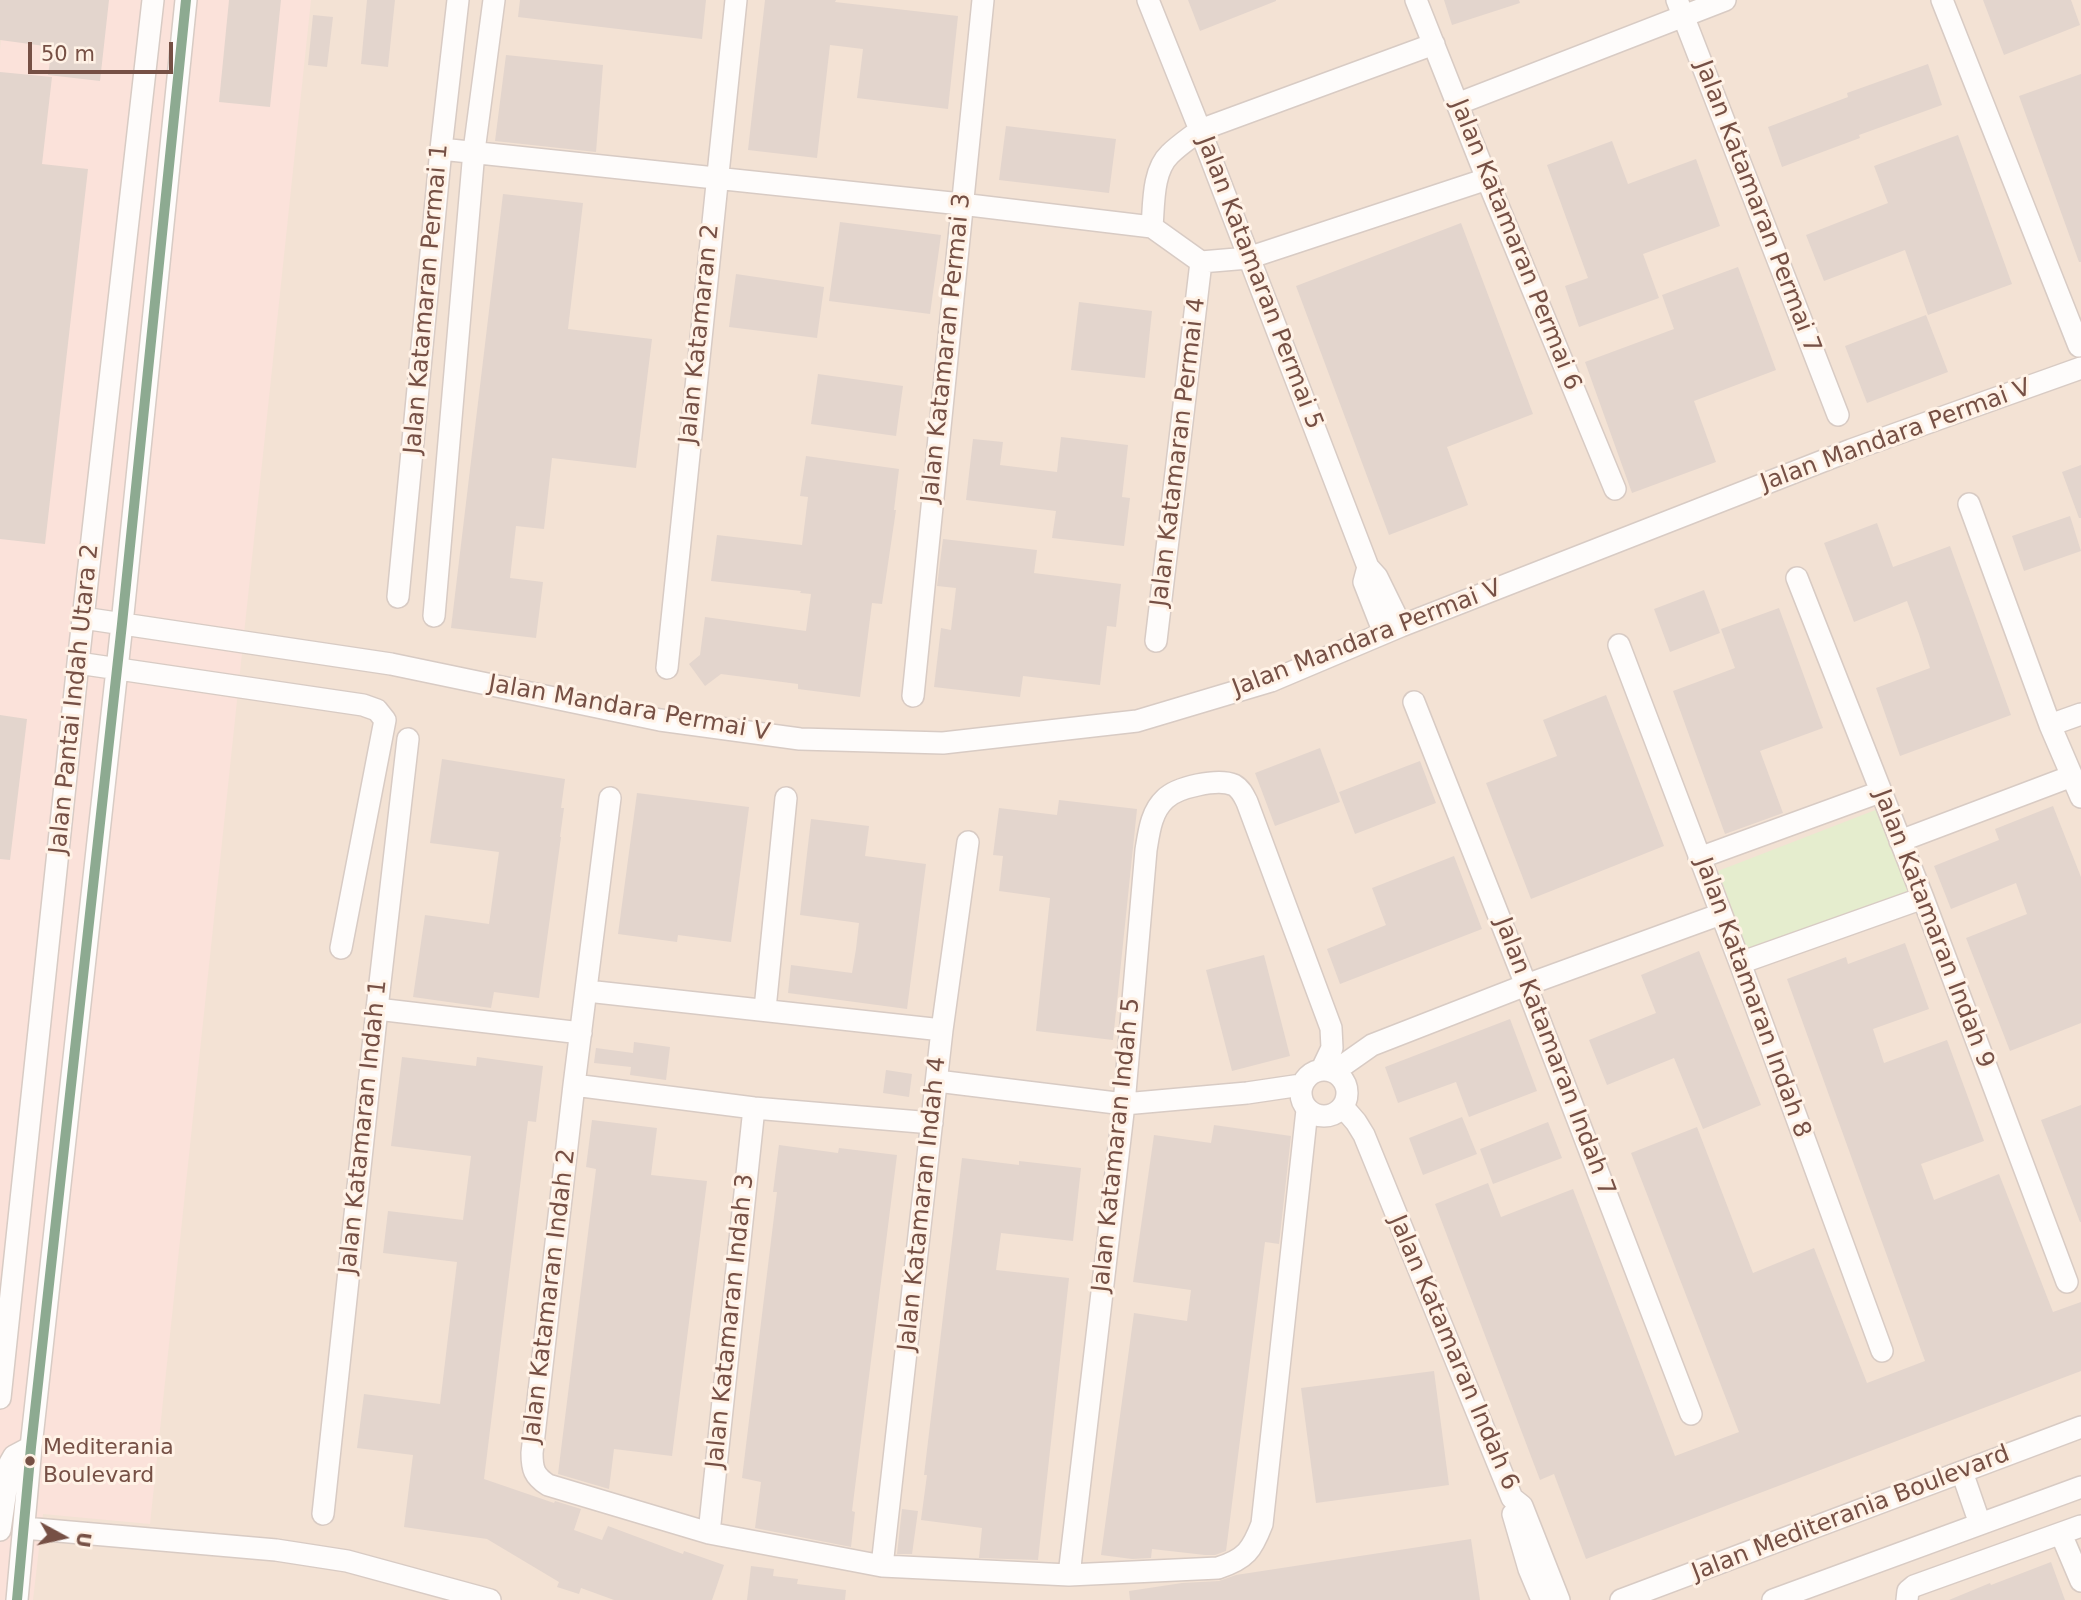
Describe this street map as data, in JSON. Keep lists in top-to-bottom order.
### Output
{
  "streets": {
    "street": [
      "Jalan Katamaran Permai 7",
      "Jalan Katamaran Permai 6",
      "Jalan Katamaran Permai 5",
      "Jalan Katamaran Permai 1",
      "Jalan Katamaran 2",
      "Jalan Katamaran Permai 3",
      "Jalan Mandara Permai V",
      "Jalan Katamaran Permai 4",
      "Jalan Pantai Indah Utara 2",
      "Jalan Katamaran Indah 9",
      "Jalan Katamaran Indah 8",
      "Jalan Katamaran Indah 7",
      "Jalan Katamaran Indah 1",
      "Jalan Katamaran Indah 5",
      "Jalan Katamaran Indah 4",
      "Jalan Katamaran Indah 2",
      "Jalan Katamaran Indah 3",
      "Jalan Katamaran Indah 6",
      "Jalan Mediterania Boulevard"
    ]
  },
  "crossings": [
    ["Jalan Katamaran Permai 5", "Jalan Mandara Permai V"],
    ["Jalan Mandara Permai V", "Jalan Pantai Indah Utara 2"],
    ["Jalan Katamaran Indah 5", "Jalan Katamaran Indah 2"],
    ["Jalan Katamaran Indah 5", "Jalan Katamaran Indah 6"],
    ["Jalan Katamaran Indah 4", "Jalan Katamaran Indah 2"],
    ["Jalan Katamaran Indah 2", "Jalan Katamaran Indah 3"],
    ["Jalan Katamaran Indah 2", "Jalan Katamaran Indah 6"]
  ],
  "places": ["Mediterania Boulevard"],
  "scale_bar": "50 m",
  "north": "right"
}
